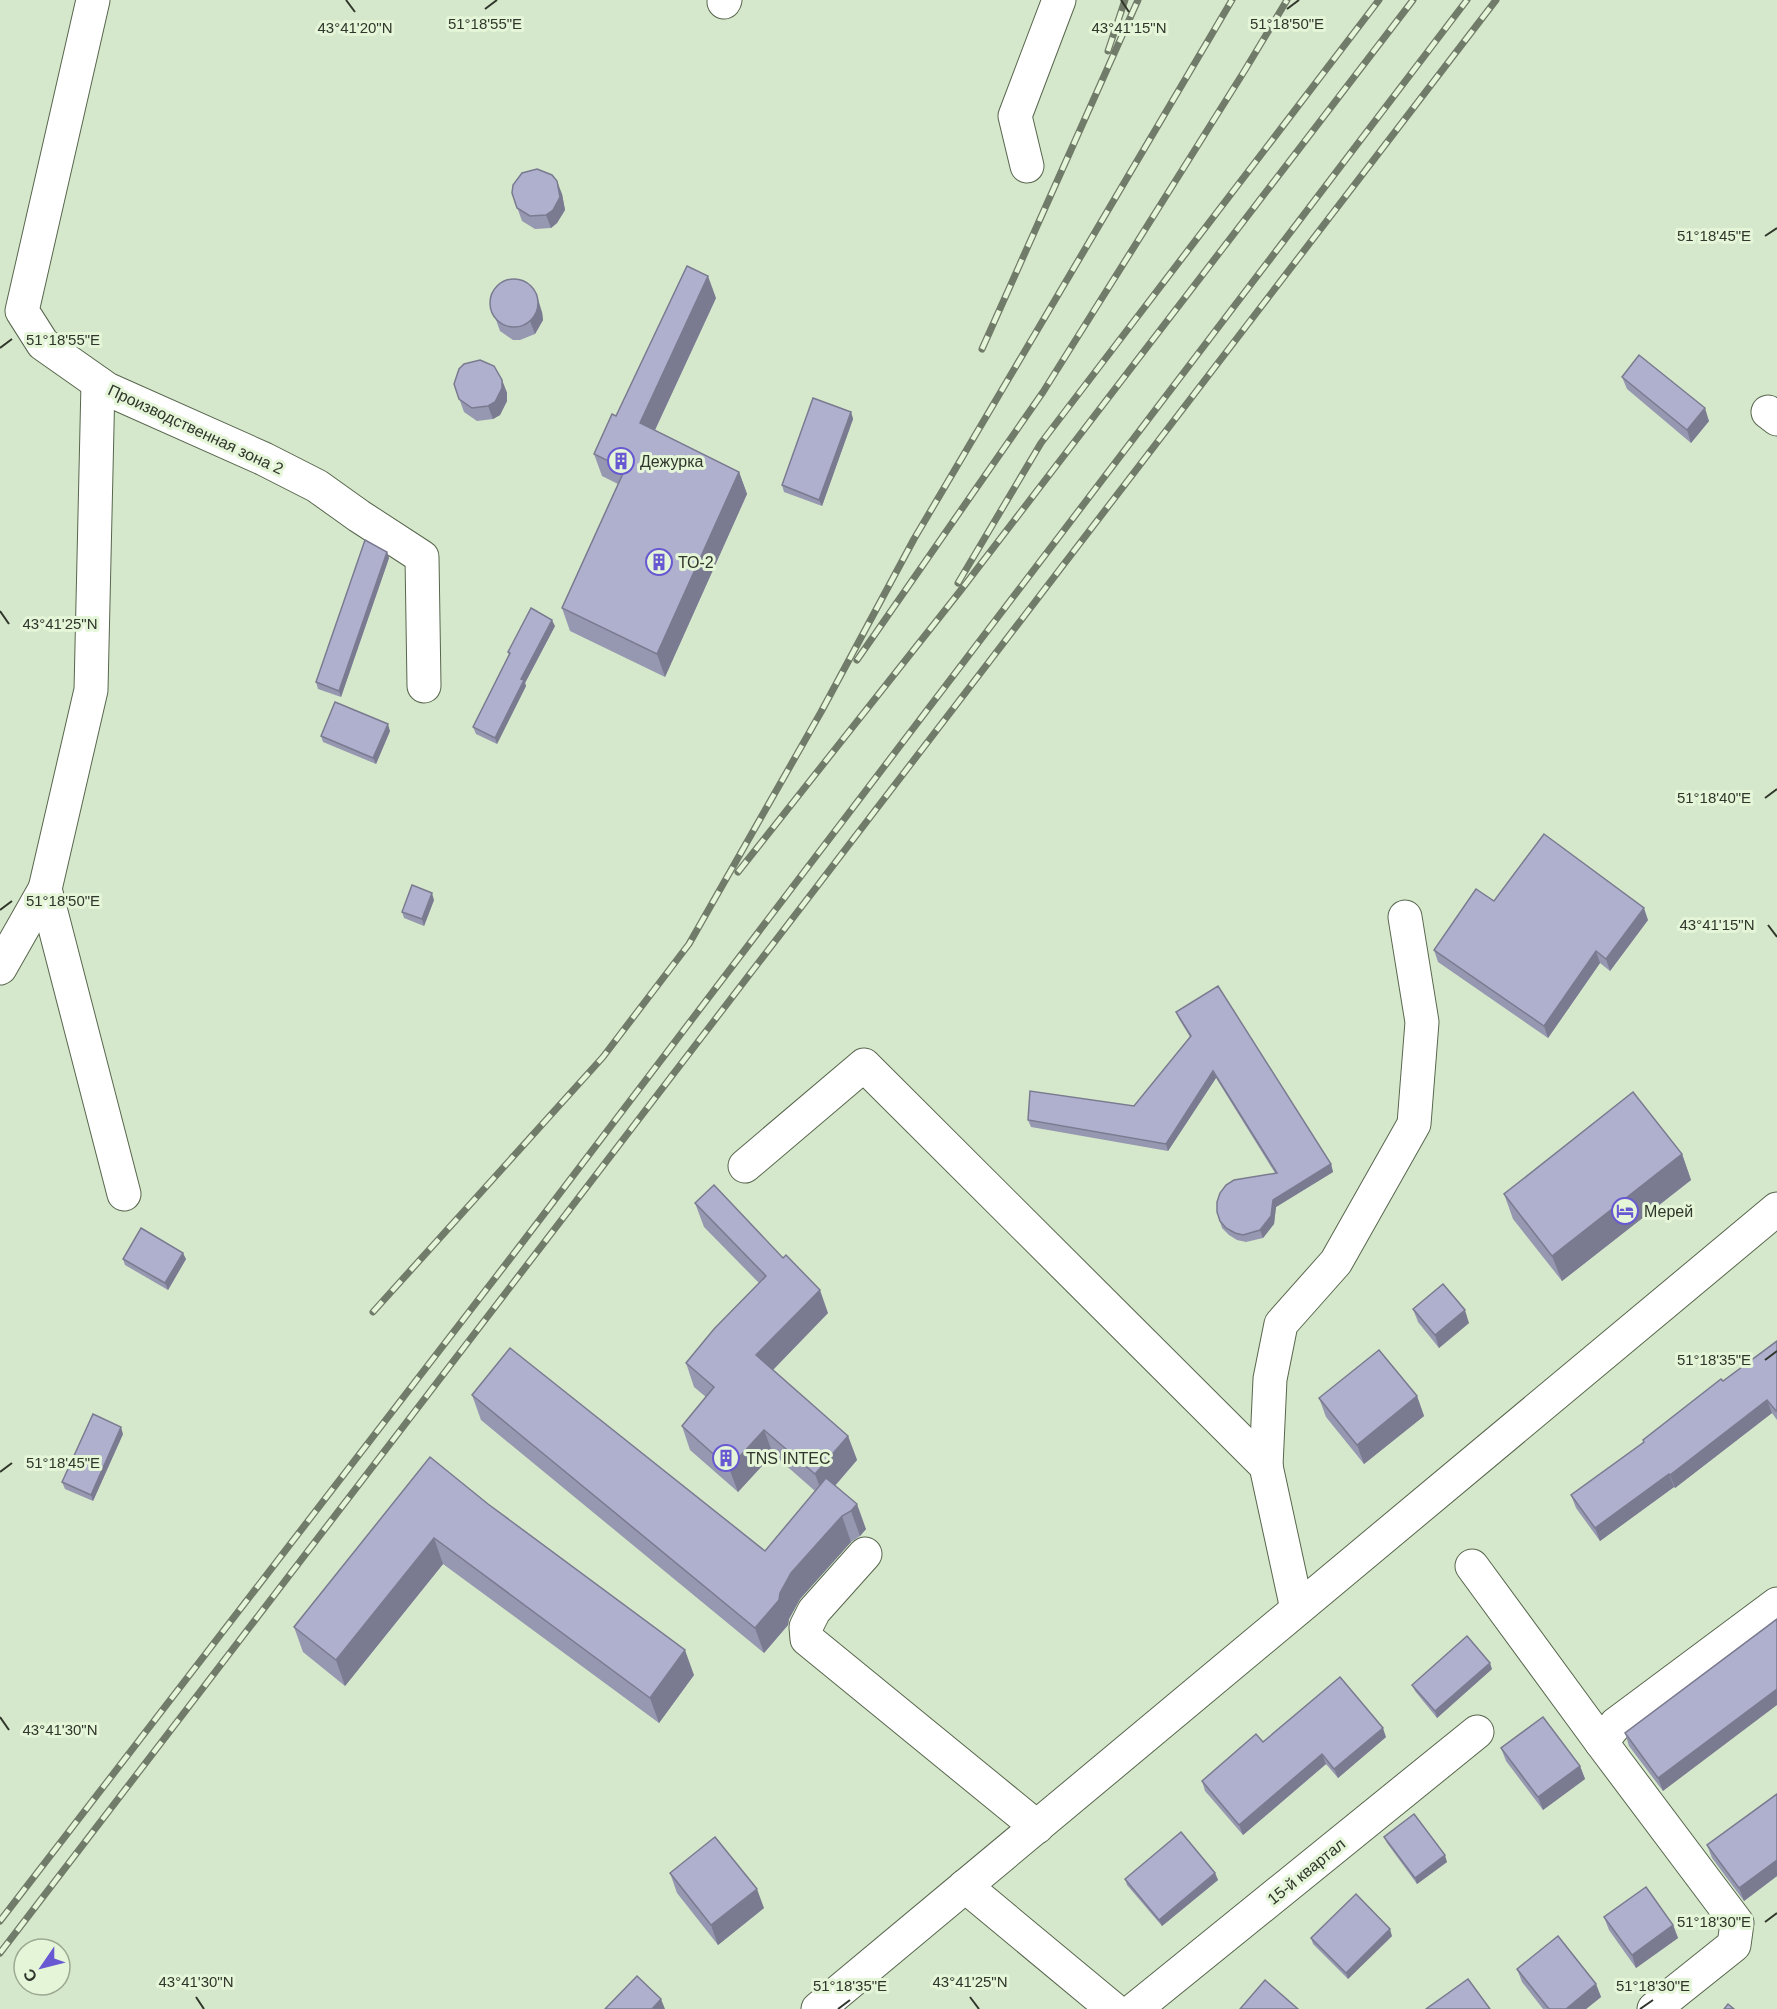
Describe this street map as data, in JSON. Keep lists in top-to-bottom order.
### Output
{
  "streets": {
    "street": ["Производственная зона 2", "15-й квартал"]
  },
  "places": {
    "building": ["Дежурка", "ТО-2", "TNS INTEC"],
    "hotel": ["Мерей"]
  },
  "north": "bottom left",
  "coordinates": [
    "51°18'55\"E",
    "51°18'50\"E",
    "43°41'15\"N",
    "43°41'20\"N",
    "51°18'45\"E",
    "43°41'25\"N",
    "51°18'40\"E",
    "51°18'35\"E",
    "43°41'30\"N",
    "51°18'30\"E"
  ]
}
